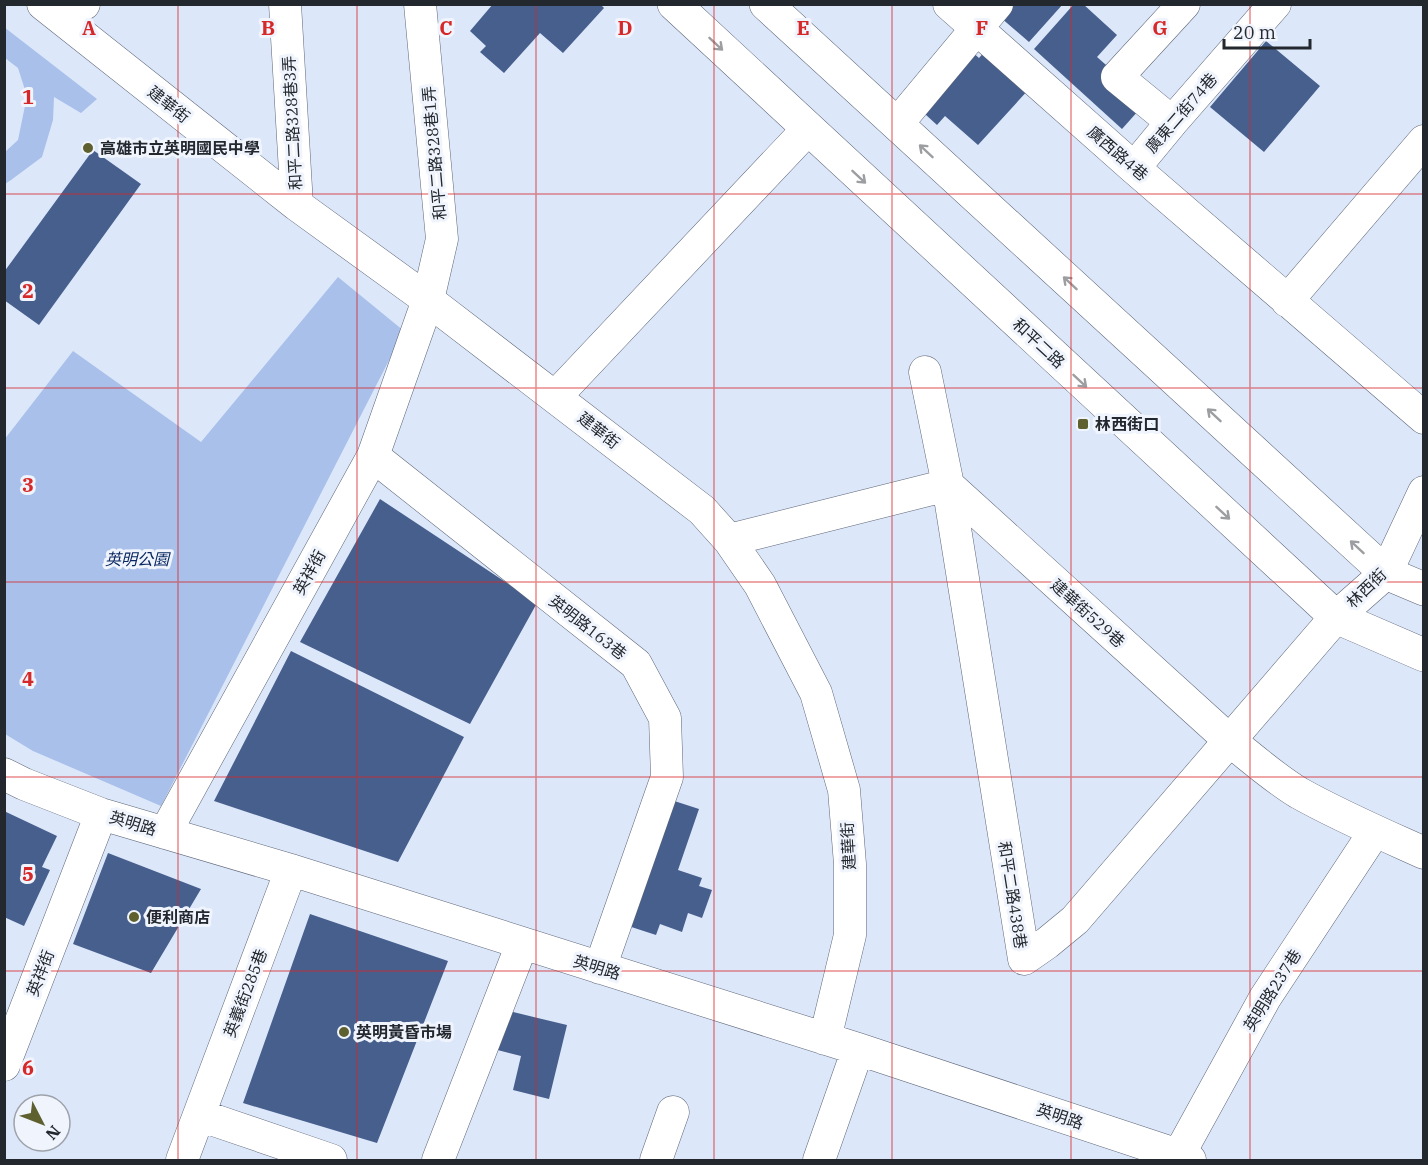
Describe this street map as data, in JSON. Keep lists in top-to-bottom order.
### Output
{
  "streets": {
    "street": [
      "建華街",
      "廣東二街74巷",
      "和平二路328巷3弄",
      "和平二路328巷1弄",
      "廣西路4巷",
      "和平二路",
      "英祥街",
      "林西街",
      "建華街529巷",
      "英明路163巷",
      "英明路",
      "和平二路438巷",
      "英明路237巷",
      "英義街285巷"
    ]
  },
  "crossings": [
    ["建華街", "和平二路328巷3弄"],
    ["建華街", "和平二路328巷1弄"],
    ["建華街", "英祥街"],
    ["建華街", "英明路"],
    ["廣東二街74巷", "廣西路4巷"],
    ["和平二路328巷1弄", "英祥街"],
    ["和平二路", "林西街"],
    ["和平二路", "和平二路438巷"],
    ["英祥街", "英明路163巷"],
    ["英祥街", "英明路"],
    ["林西街", "和平二路438巷"],
    ["建華街529巷", "和平二路438巷"],
    ["建華街529巷", "英明路237巷"],
    ["英明路163巷", "英明路"],
    ["英明路", "英明路237巷"],
    ["英明路", "英義街285巷"]
  ],
  "parks": ["英明公園"],
  "places": {
    "other": ["高雄市立英明國民中學", "便利商店", "英明黃昏市場"],
    "transit": ["林西街口"]
  },
  "scale_bar": "20 m",
  "north": "bottom right",
  "grid": {
    "columns": [
      "A",
      "B",
      "C",
      "D",
      "E",
      "F",
      "G"
    ],
    "rows": [
      "1",
      "2",
      "3",
      "4",
      "5",
      "6"
    ]
  }
}
